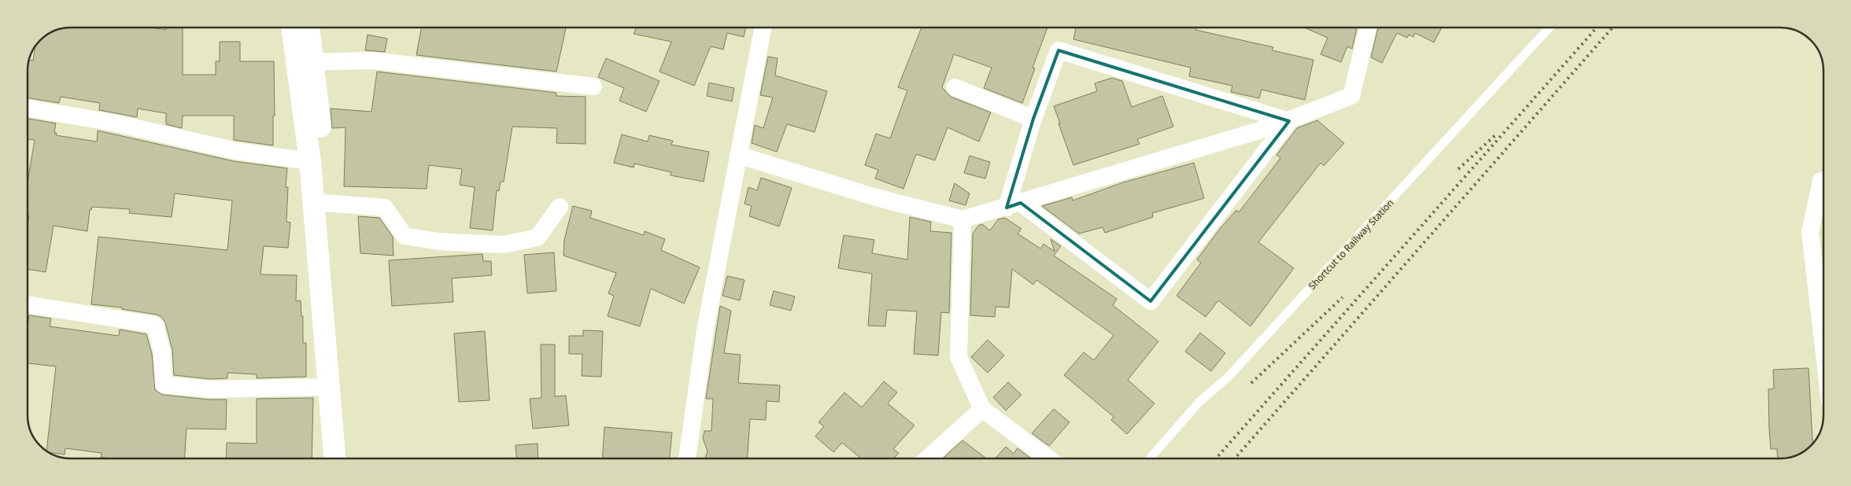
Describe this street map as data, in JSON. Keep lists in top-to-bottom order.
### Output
{
  "streets": {
    "lane": ["Shortcut to Railway Station"]
  }
}
